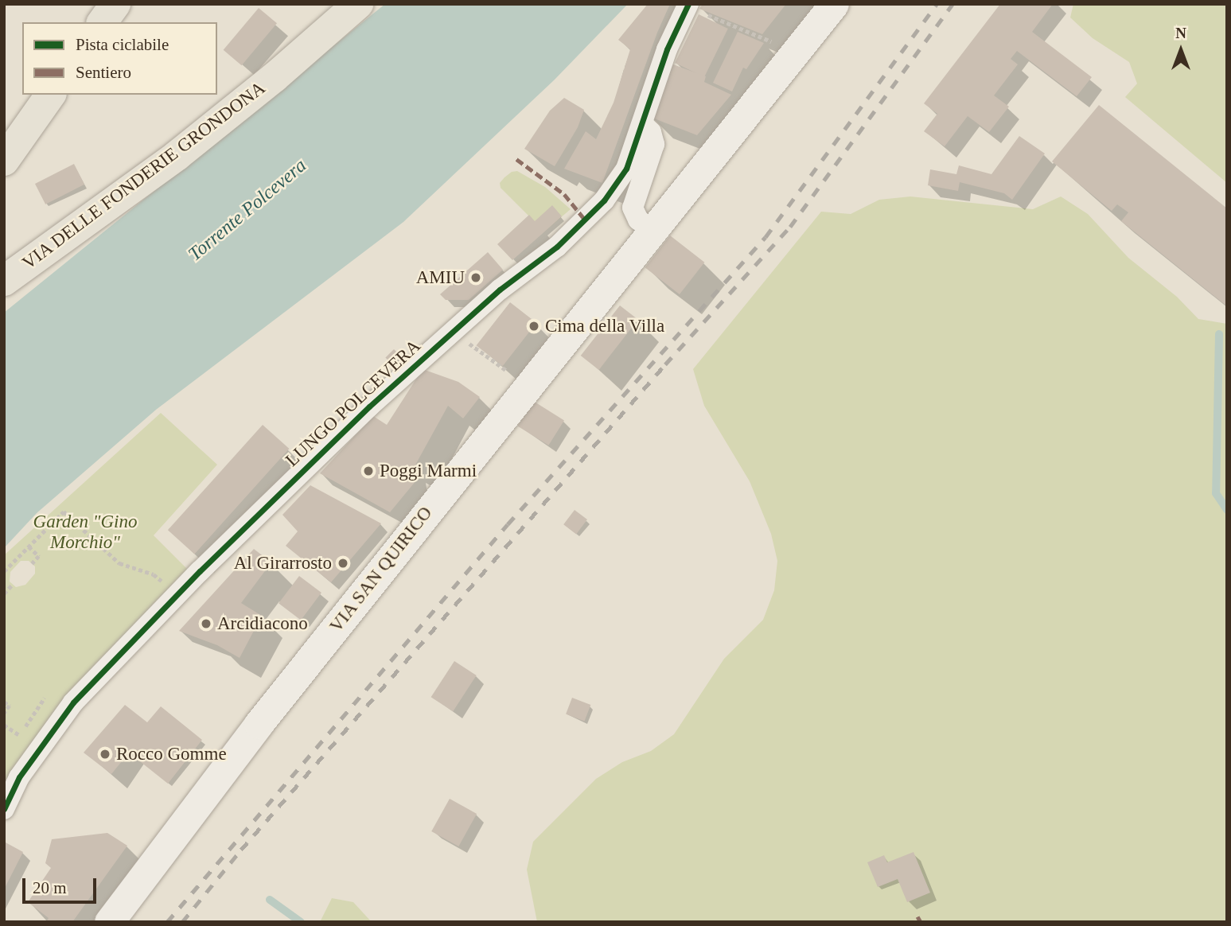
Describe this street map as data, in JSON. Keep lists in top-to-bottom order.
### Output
{
  "streets": {
    "main road": ["VIA DELLE FONDERIE GRONDONA", "VIA SAN QUIRICO"],
    "street": ["LUNGO POLCEVERA"]
  },
  "water": ["Torrente Polcevera"],
  "parks": ["Garden \"Gino Morchio\""],
  "places": [
    "AMIU",
    "Cima della Villa",
    "Poggi Marmi",
    "Al Girarrosto",
    "Arcidiacono",
    "Rocco Gomme"
  ],
  "legend": ["Pista ciclabile", "Sentiero"],
  "scale_bar": "20 m",
  "north": "top"
}
